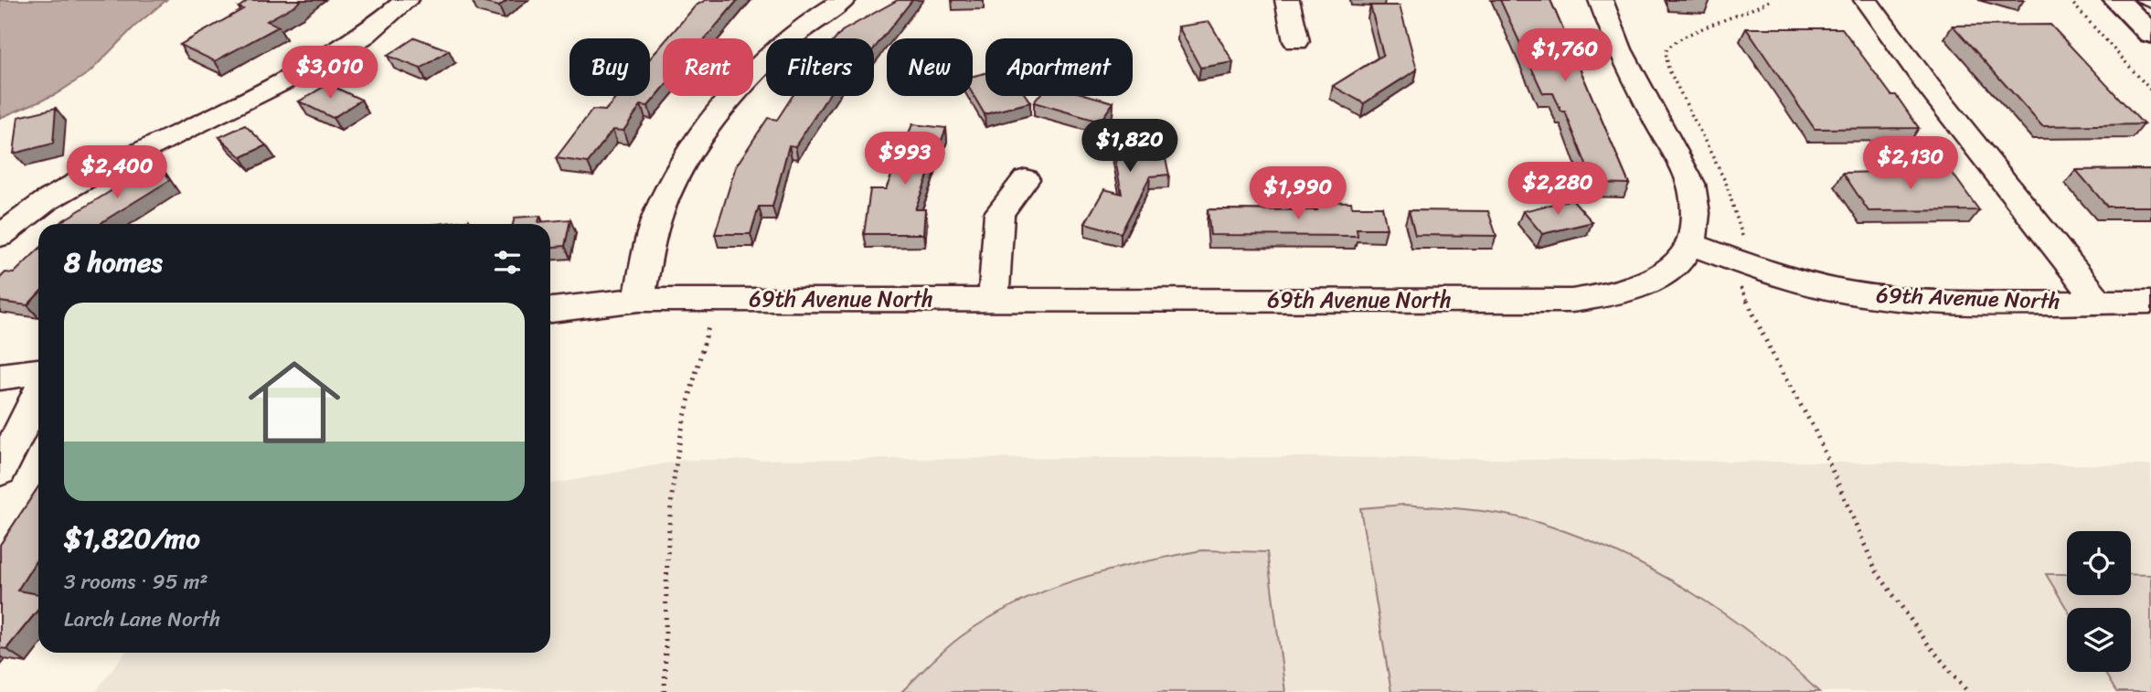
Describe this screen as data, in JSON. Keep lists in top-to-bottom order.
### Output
{
  "streets": {
    "street": ["69th Avenue North"]
  },
  "page": {
    "price": [
      "$1,760",
      "$3,010",
      "$1,820",
      "$993",
      "$2,130",
      "$2,400",
      "$2,280",
      "$1,990"
    ],
    "chip": [
      "Buy",
      "Rent",
      "Filters",
      "New",
      "Apartment"
    ],
    "heading": "8 homes",
    "list": [
      {
        "name": "$1,820/mo",
        "note": "3 rooms · 95 m² · Larch Lane North"
      }
    ]
  }
}
